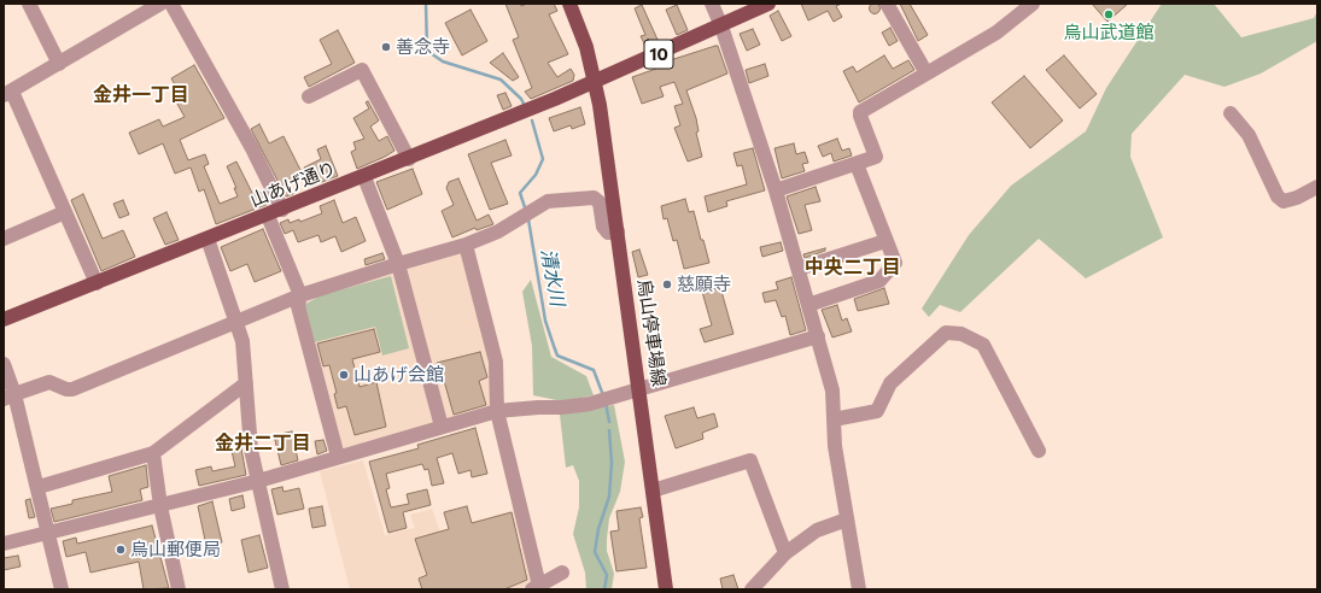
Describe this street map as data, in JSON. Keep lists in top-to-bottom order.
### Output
{
  "streets": {
    "main road": ["10", "山あげ通り", "烏山停車場線"]
  },
  "crossings": [
    ["10", "山あげ通り"],
    ["10", "烏山停車場線"],
    ["山あげ通り", "烏山停車場線"]
  ],
  "districts": ["金井一丁目", "中央二丁目", "金井二丁目"],
  "water": ["清水川"],
  "places": [
    "烏山武道館",
    "善念寺",
    "慈願寺",
    "山あげ会館",
    "烏山郵便局"
  ]
}
